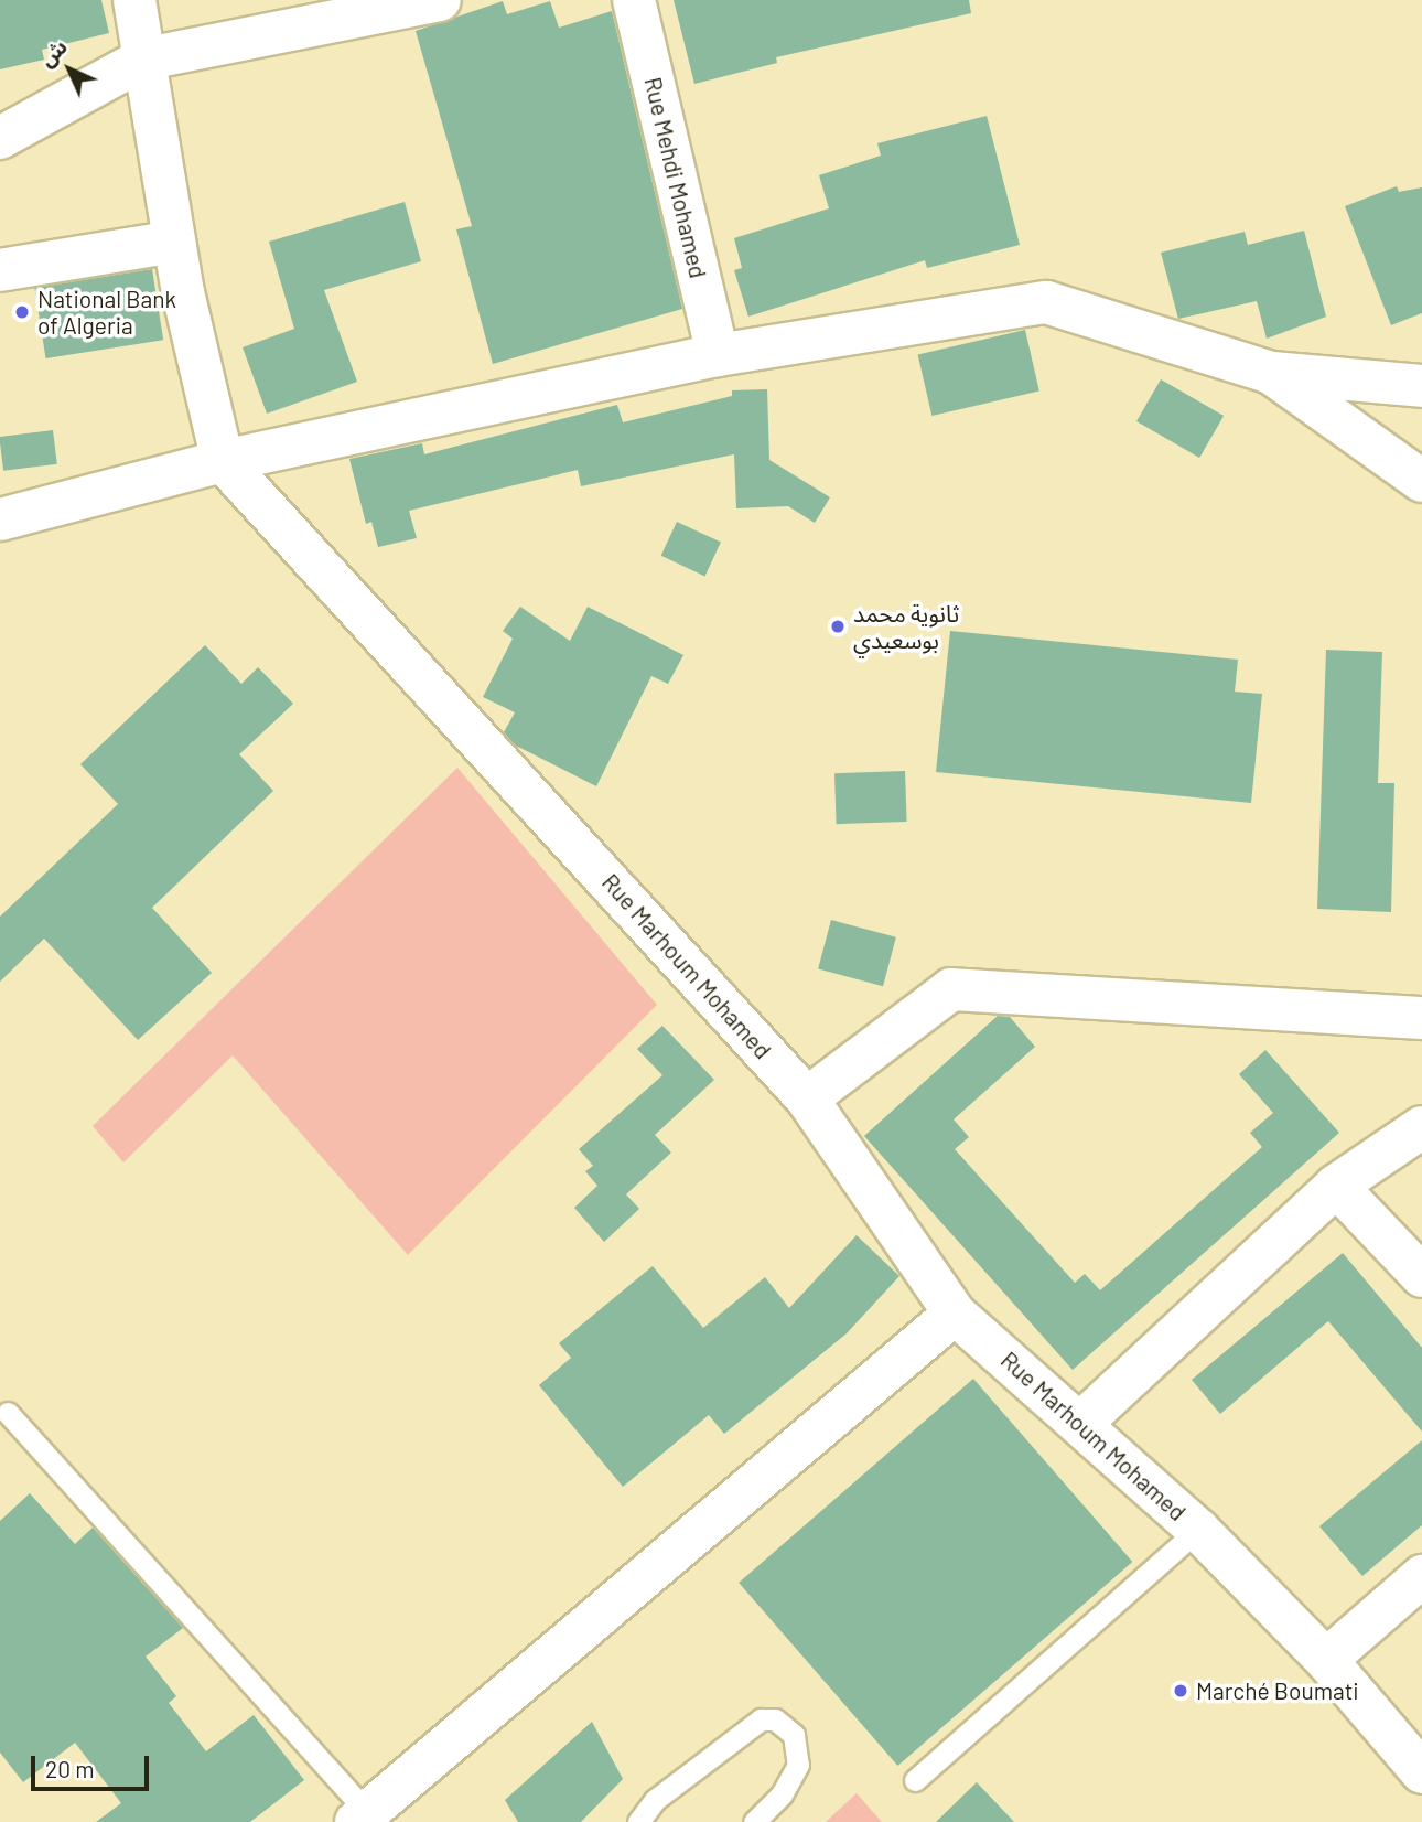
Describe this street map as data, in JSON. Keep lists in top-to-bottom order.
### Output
{
  "streets": {
    "street": ["Rue Mehdi Mohamed", "Rue Marhoum Mohamed"]
  },
  "places": ["National Bank of Algeria", "ثانوية محمد بوسعيدي", "Marché Boumati"],
  "scale_bar": "20 m",
  "north": "top left"
}
